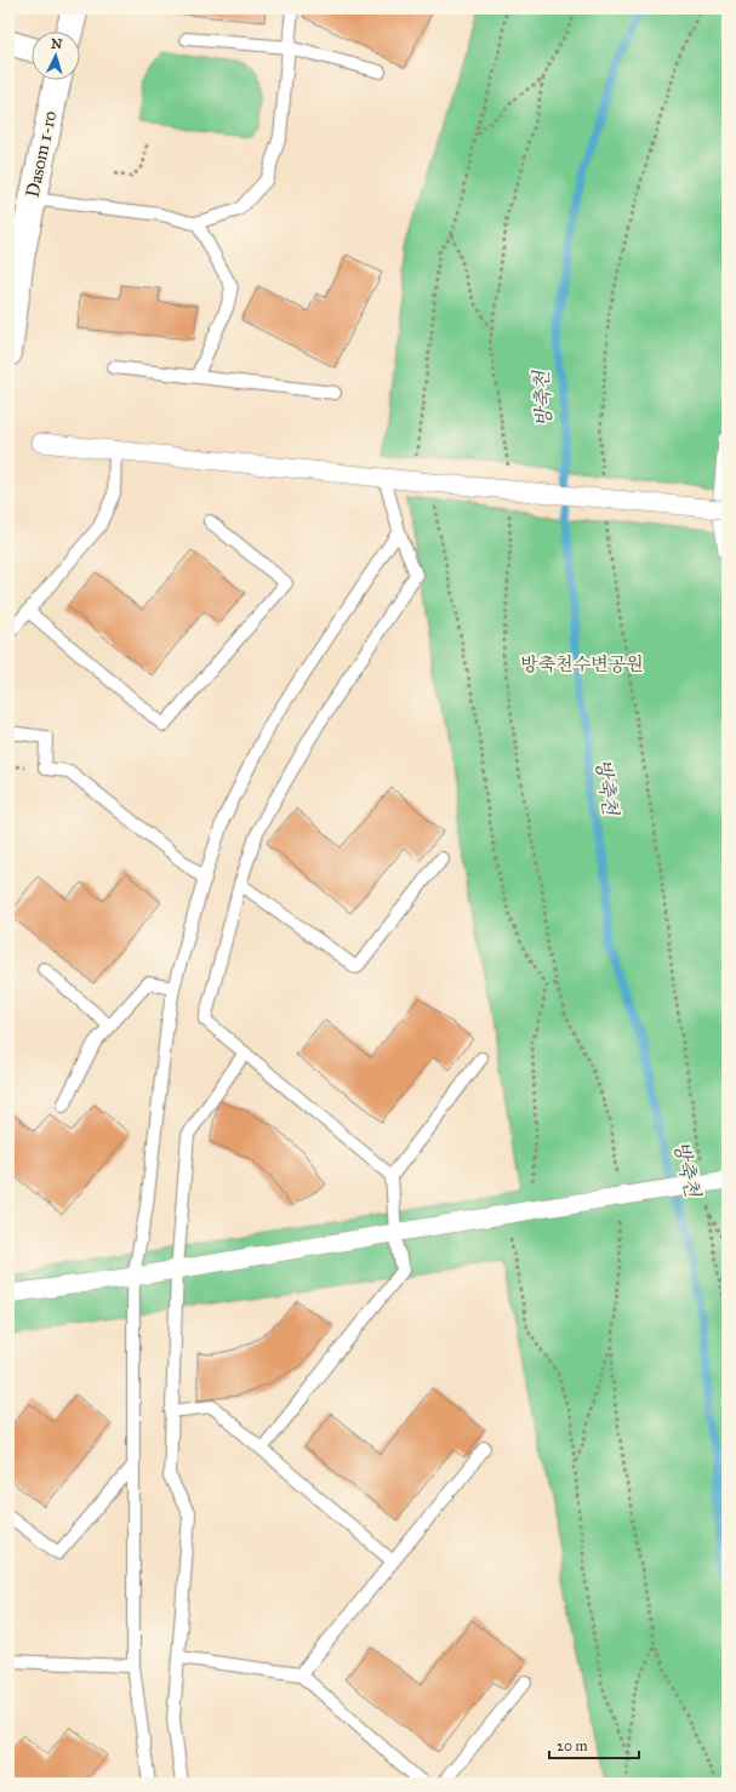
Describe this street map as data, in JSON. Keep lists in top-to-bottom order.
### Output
{
  "streets": {
    "street": ["Dasom 1-ro"]
  },
  "water": ["방축천"],
  "parks": ["방축천수변공원"],
  "scale_bar": "20 m",
  "north": "top"
}
